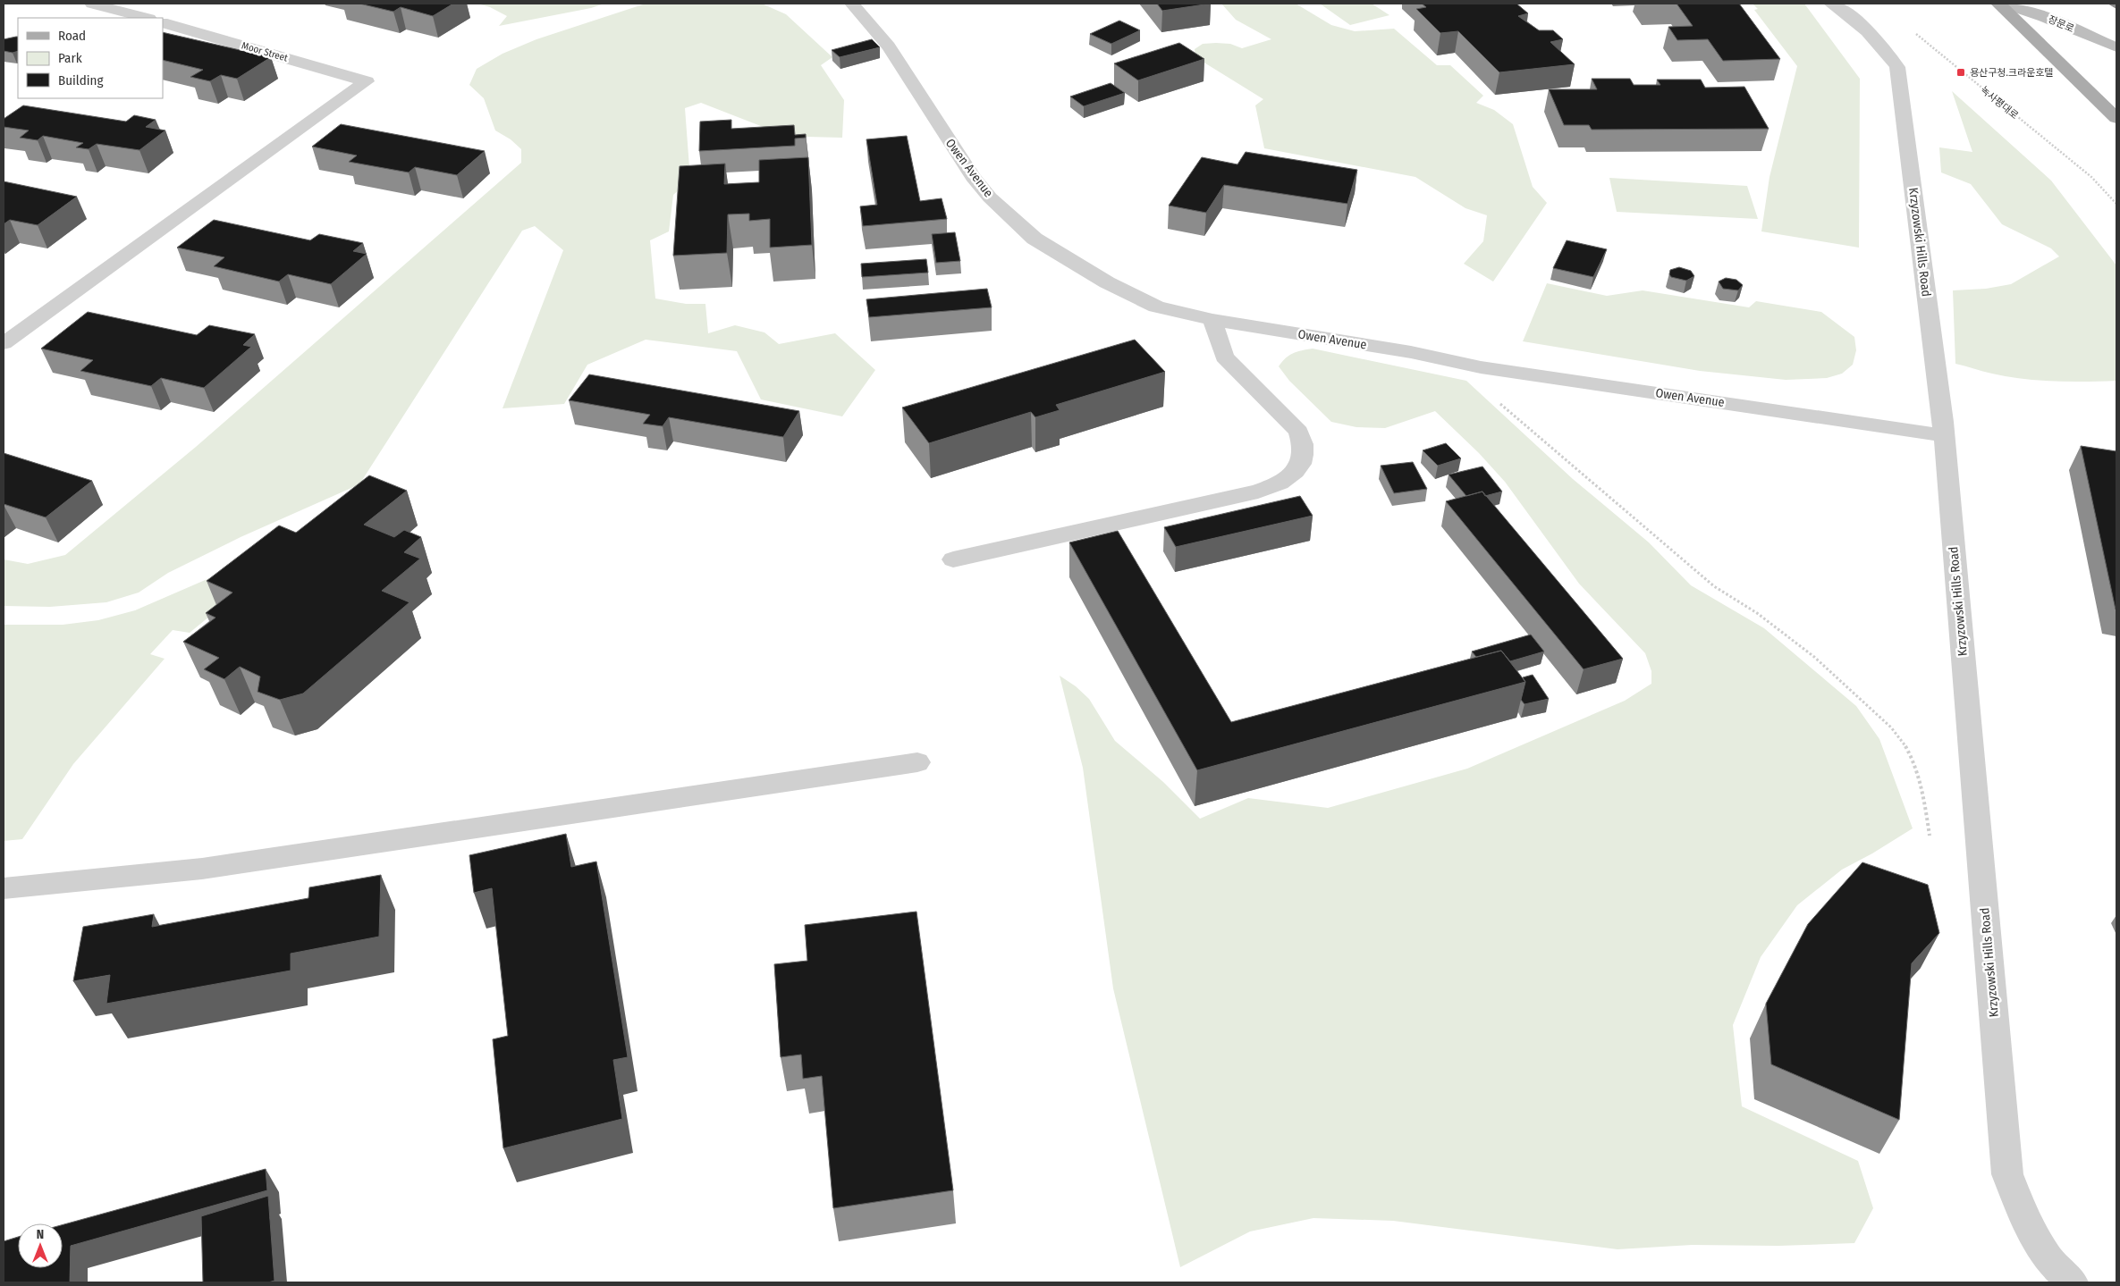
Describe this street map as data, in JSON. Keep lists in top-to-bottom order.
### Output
{
  "streets": {
    "street": ["장문로"],
    "lane": ["Moor Street", "Owen Avenue", "Krzyzowski Hills Road"],
    "path": ["녹사평대로"]
  },
  "crossings": [
    ["Owen Avenue", "Krzyzowski Hills Road"]
  ],
  "places": {
    "transit": ["용산구청.크라운호텔"]
  },
  "legend": ["Road", "Park", "Building"],
  "north": "top"
}
